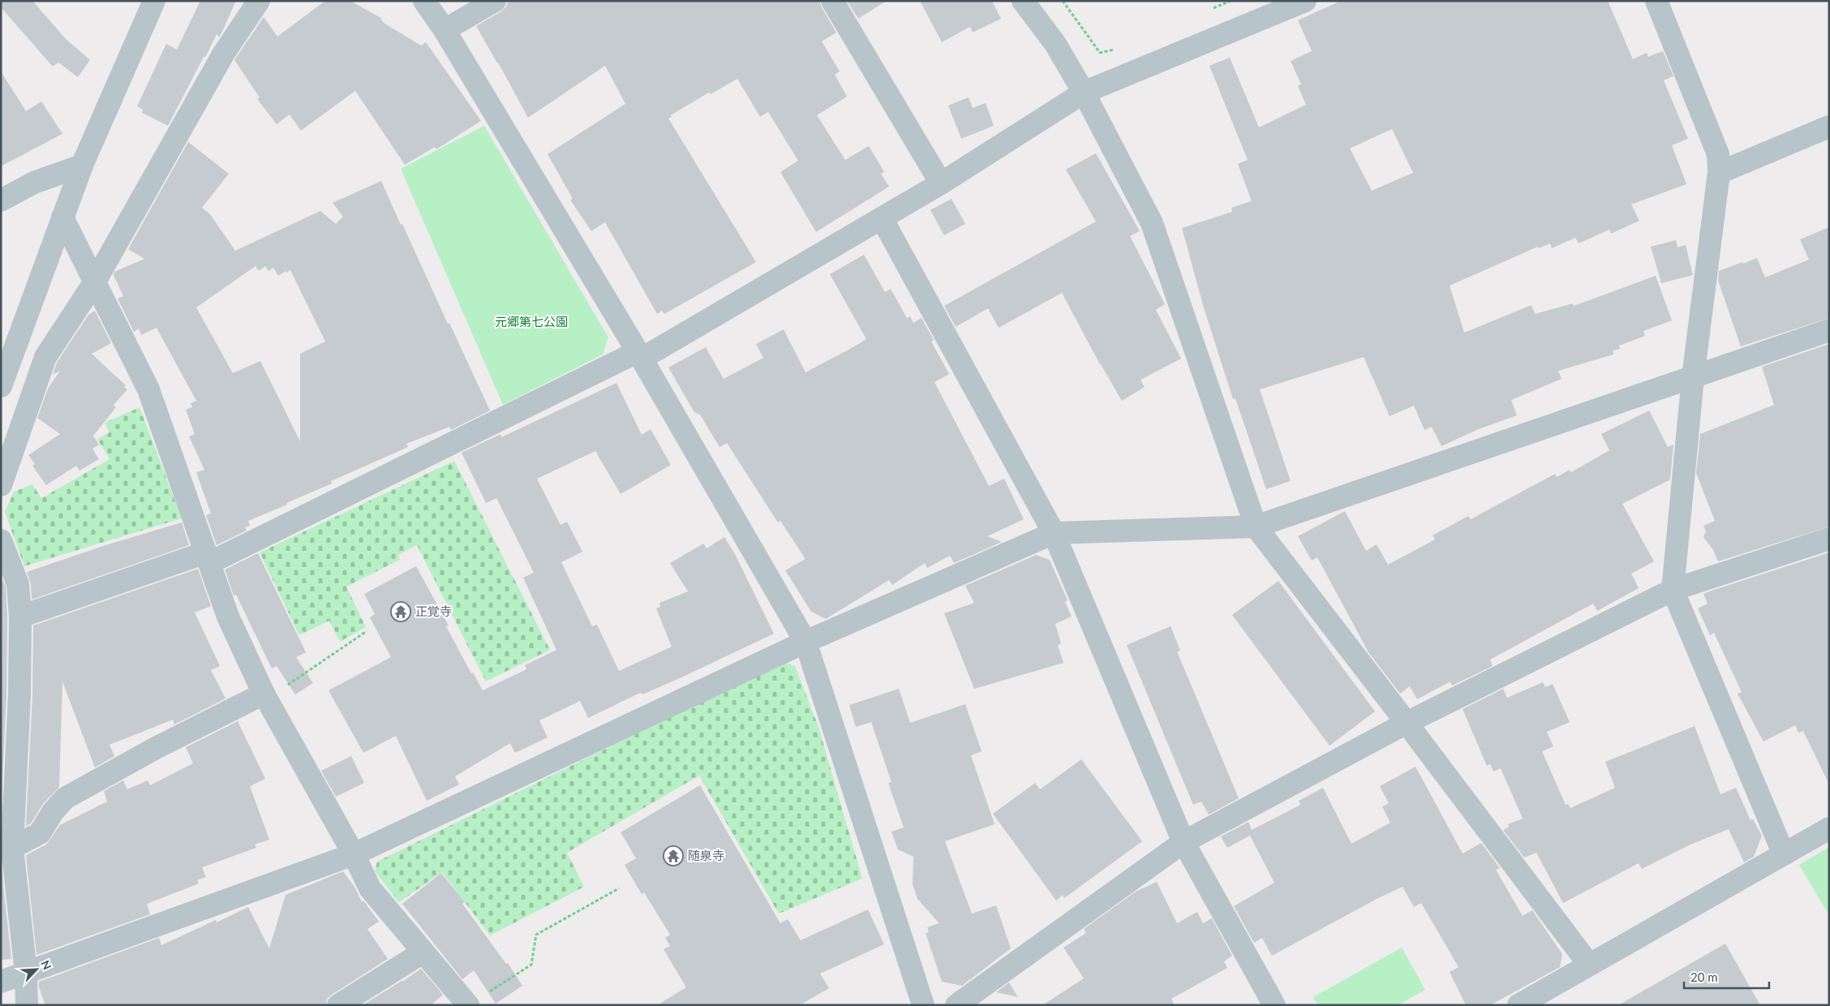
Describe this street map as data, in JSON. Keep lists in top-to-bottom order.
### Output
{
  "parks": ["元郷第七公園"],
  "places": {
    "temple": ["正覚寺", "随泉寺"]
  },
  "scale_bar": "20 m",
  "north": "top right"
}
